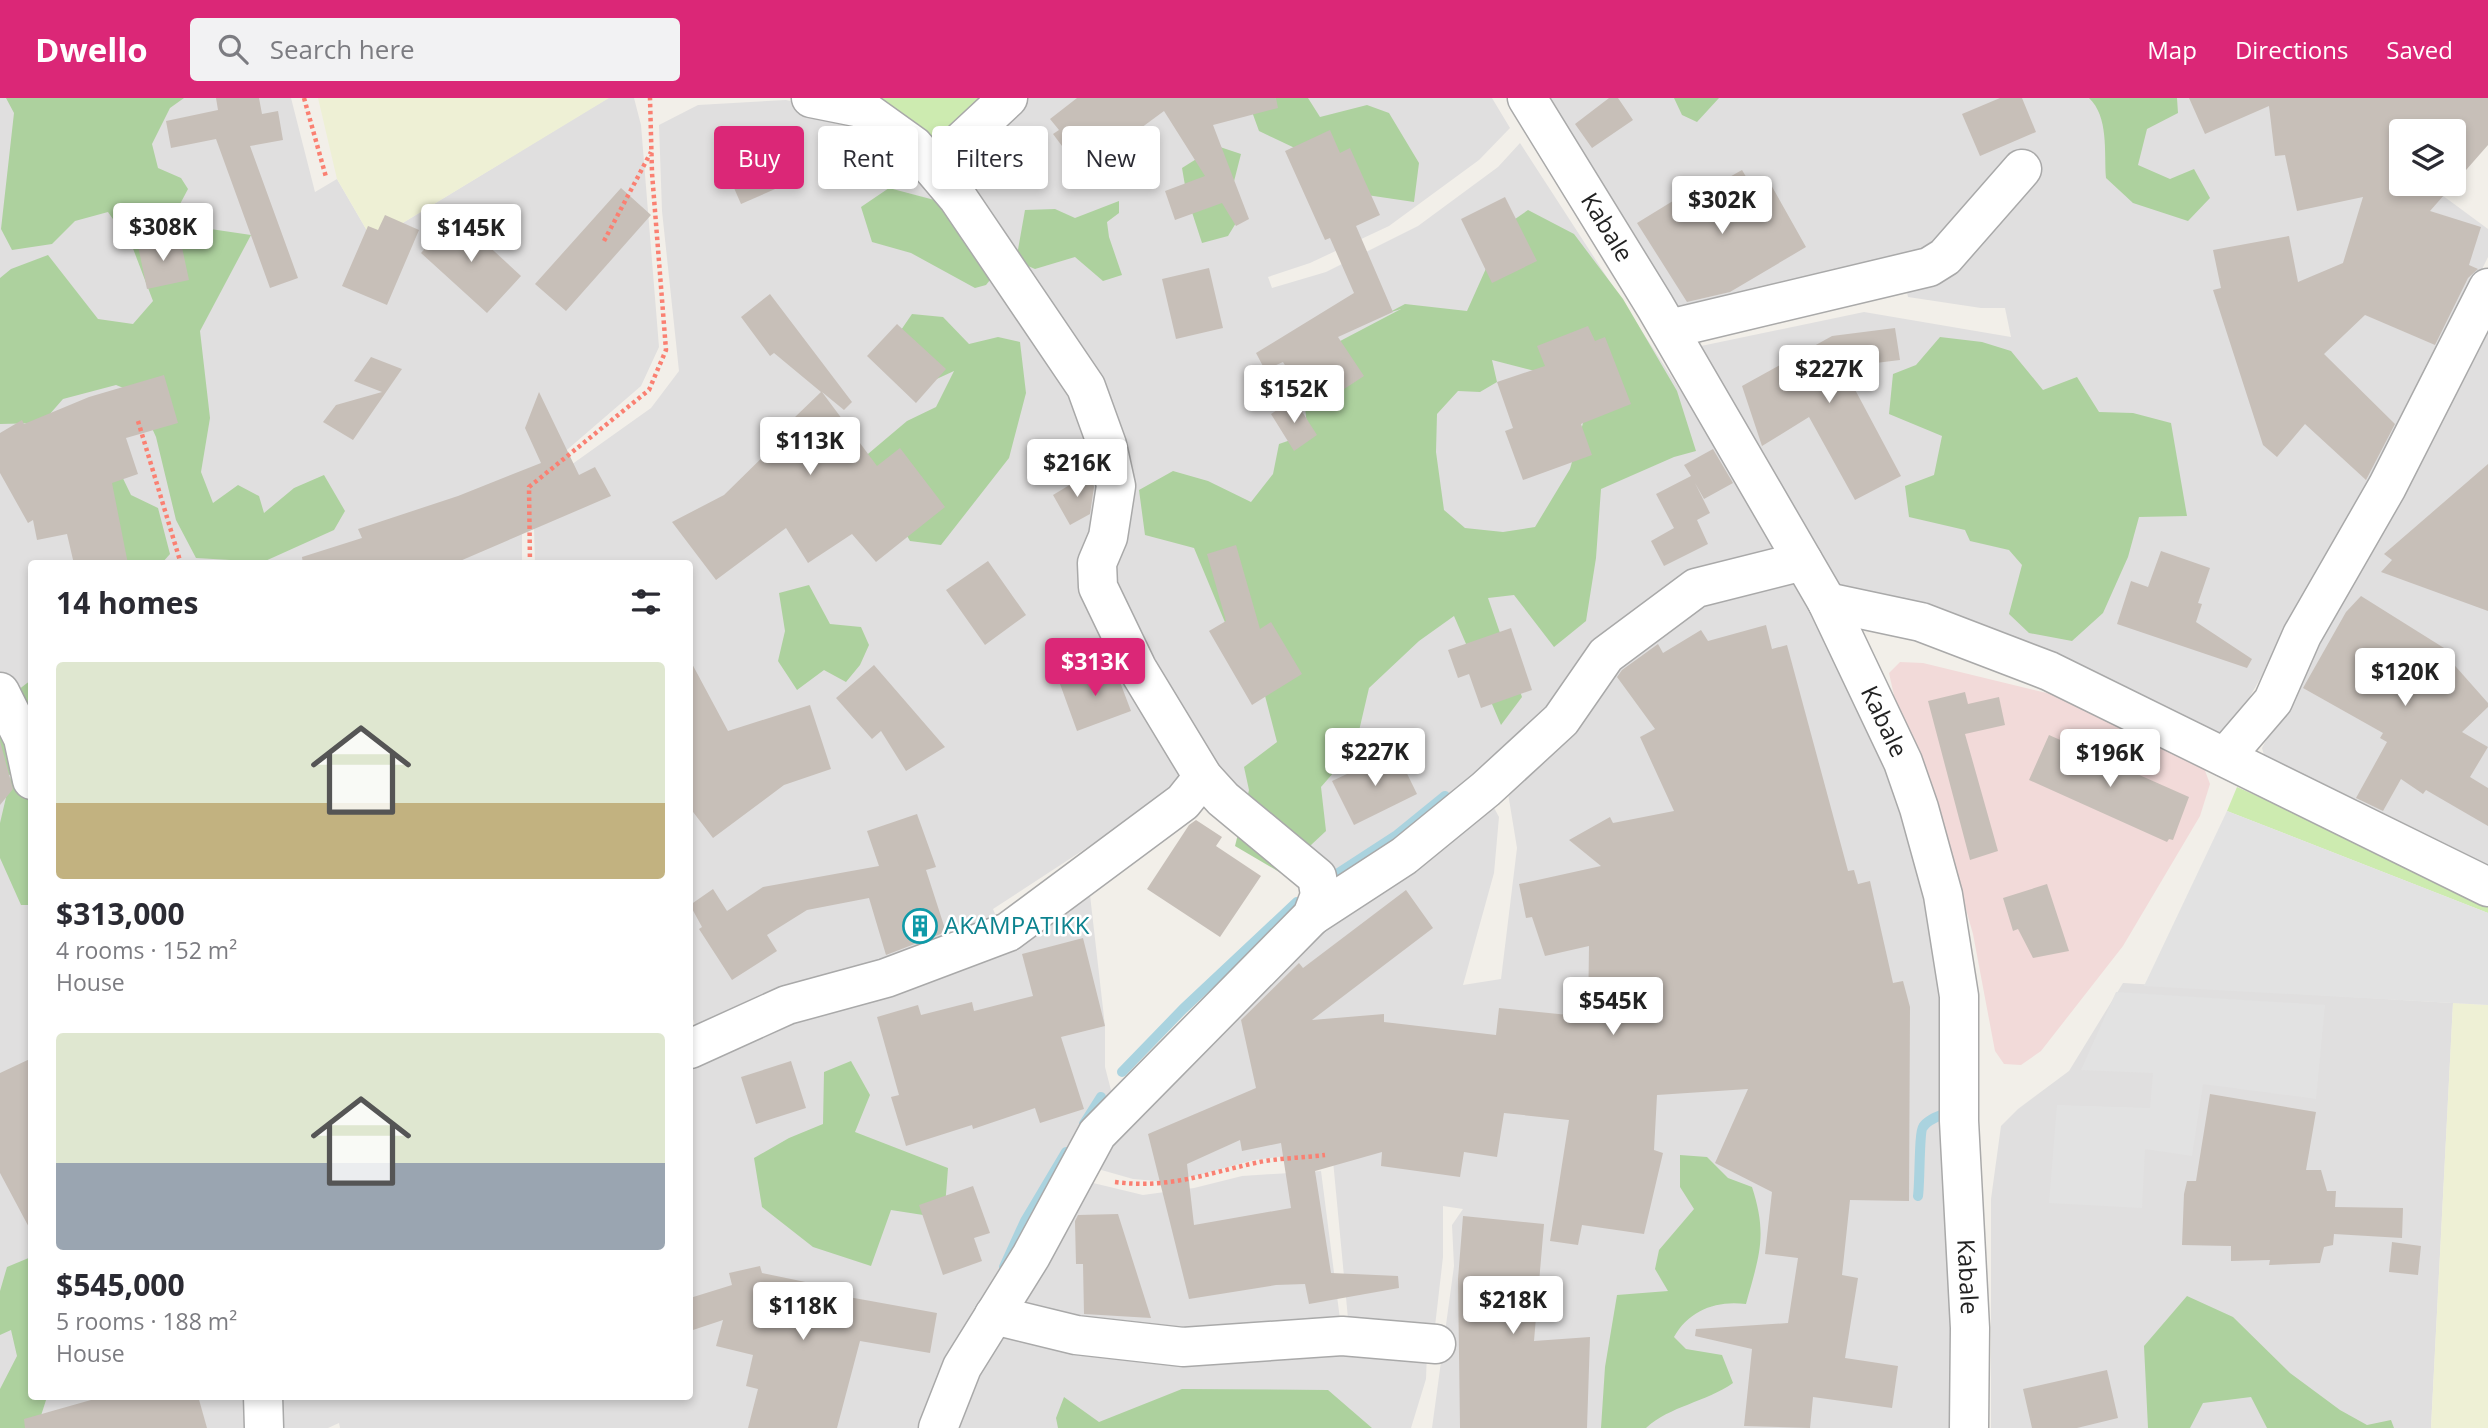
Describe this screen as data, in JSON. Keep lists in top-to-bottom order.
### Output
{
  "streets": {
    "street": ["Kabale"]
  },
  "places": {
    "building": ["AKAMPATIKK"]
  },
  "page": {
    "header": "Dwello",
    "search": "Search here",
    "nav": ["Map", "Directions", "Saved"],
    "chip": [
      "Buy",
      "Rent",
      "Filters",
      "New"
    ],
    "price": [
      "$302K",
      "$308K",
      "$145K",
      "$227K",
      "$152K",
      "$113K",
      "$216K",
      "$313K",
      "$120K",
      "$227K",
      "$196K",
      "$545K",
      "$218K",
      "$118K"
    ],
    "heading": "14 homes",
    "list": [
      {
        "name": "$313,000",
        "note": "4 rooms · 152 m² · House"
      },
      {
        "name": "$545,000",
        "note": "5 rooms · 188 m² · House"
      }
    ]
  }
}
